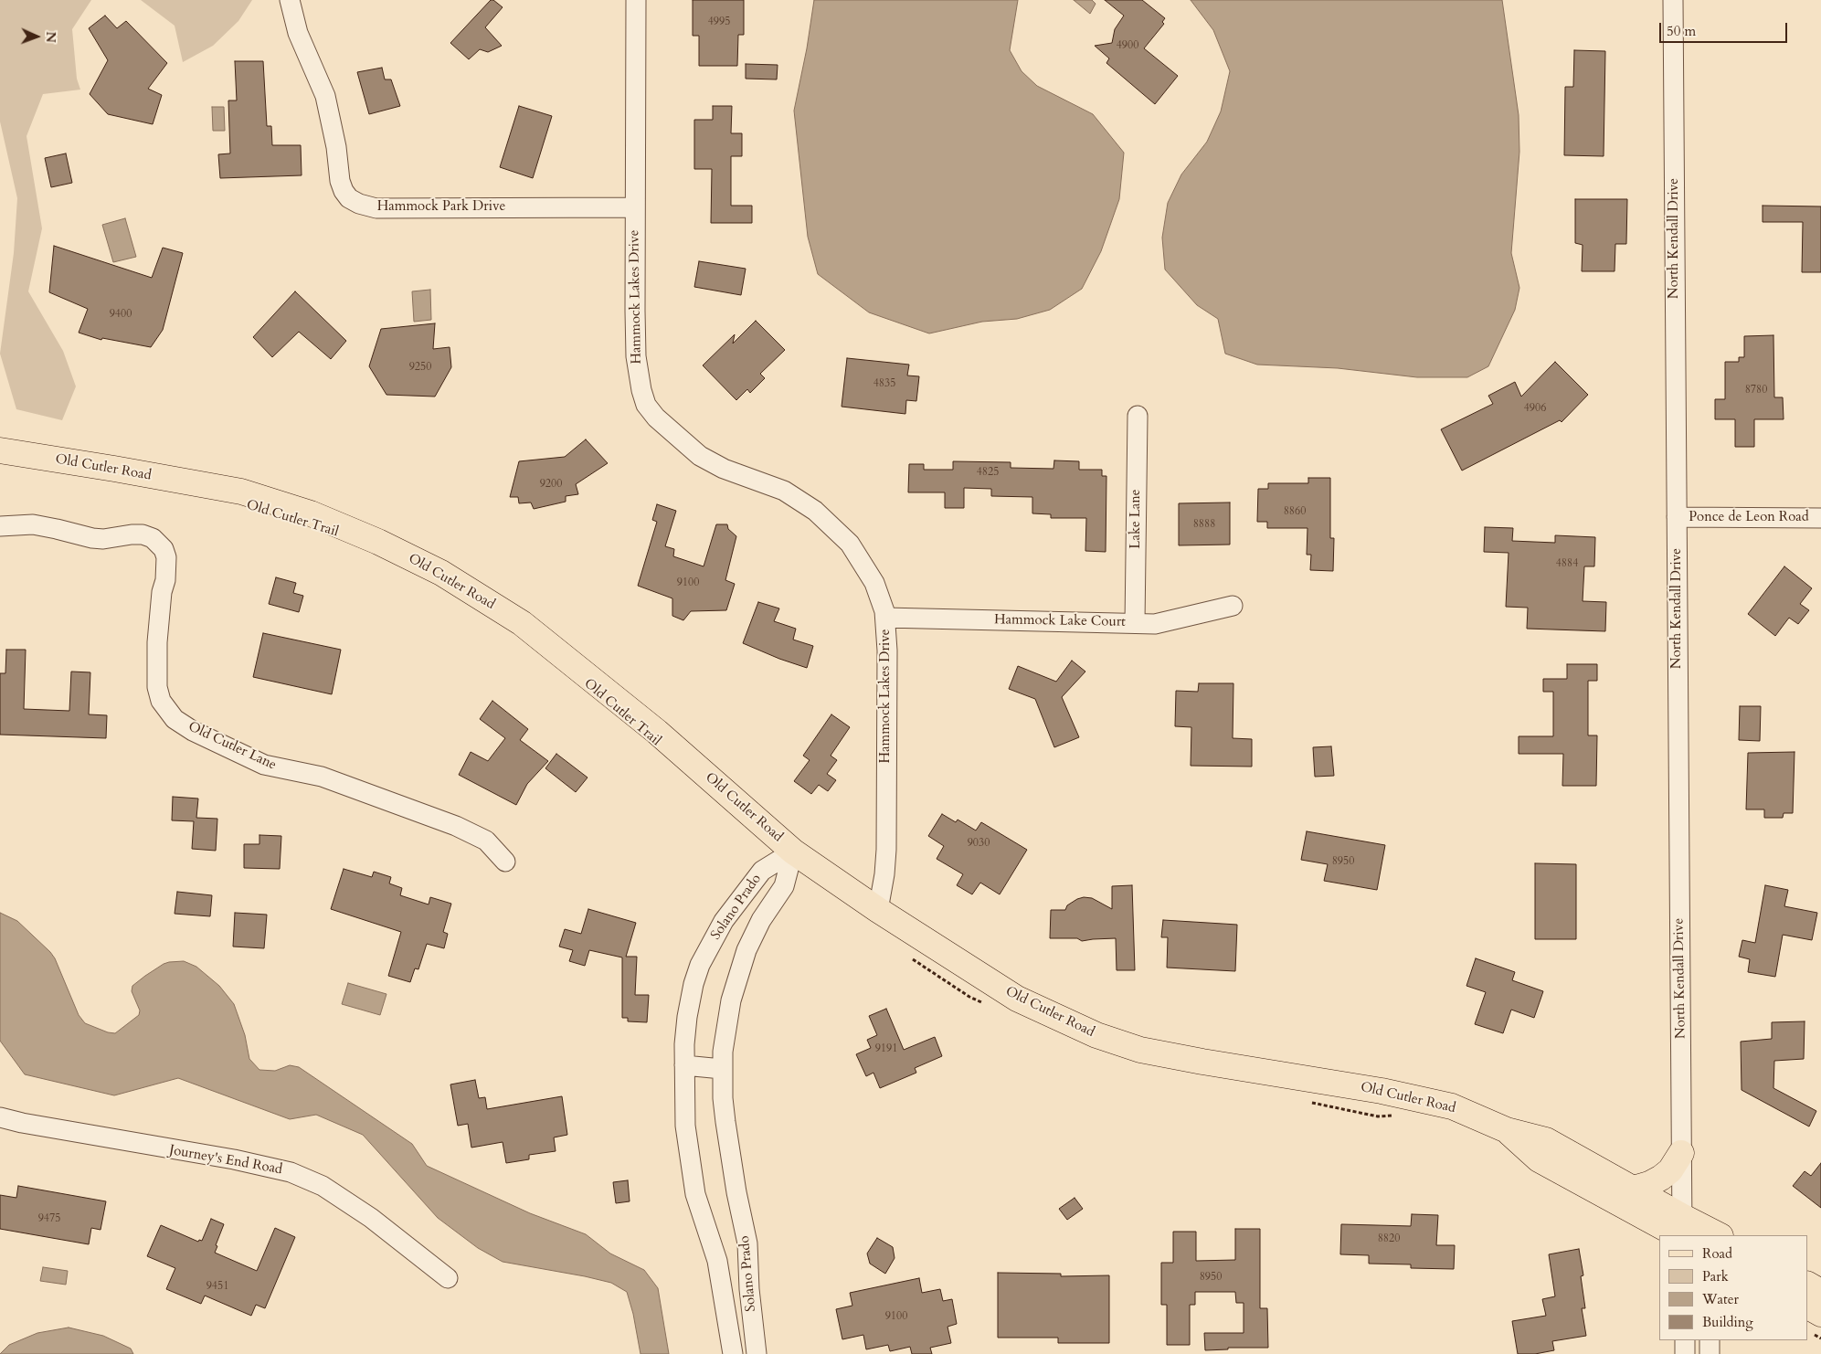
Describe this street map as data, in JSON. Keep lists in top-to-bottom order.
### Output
{
  "streets": {
    "main road": ["Old Cutler Road"],
    "street": [
      "Hammock Park Drive",
      "North Kendall Drive",
      "Hammock Lakes Drive",
      "Ponce de Leon Road",
      "Lake Lane",
      "Hammock Lake Court",
      "Old Cutler Lane",
      "Solano Prado",
      "Journey's End Road"
    ]
  },
  "crossings": [
    ["Hammock Park Drive", "Hammock Lakes Drive"],
    ["North Kendall Drive", "Old Cutler Road"],
    ["North Kendall Drive", "Ponce de Leon Road"],
    ["Hammock Lakes Drive", "Old Cutler Road"],
    ["Hammock Lakes Drive", "Hammock Lake Court"],
    ["Old Cutler Road", "Solano Prado"],
    ["Lake Lane", "Hammock Lake Court"]
  ],
  "house_numbers": [
    "4995",
    "4900",
    "9400",
    "9250",
    "4835",
    "8780",
    "4906",
    "4825",
    "9200",
    "8860",
    "8888",
    "4884",
    "9100",
    "9030",
    "8950",
    "9191",
    "9475",
    "8820",
    "8950",
    "9451",
    "9100"
  ],
  "legend": [
    "Road",
    "Park",
    "Water",
    "Building"
  ],
  "scale_bar": "50 m",
  "north": "right"
}
